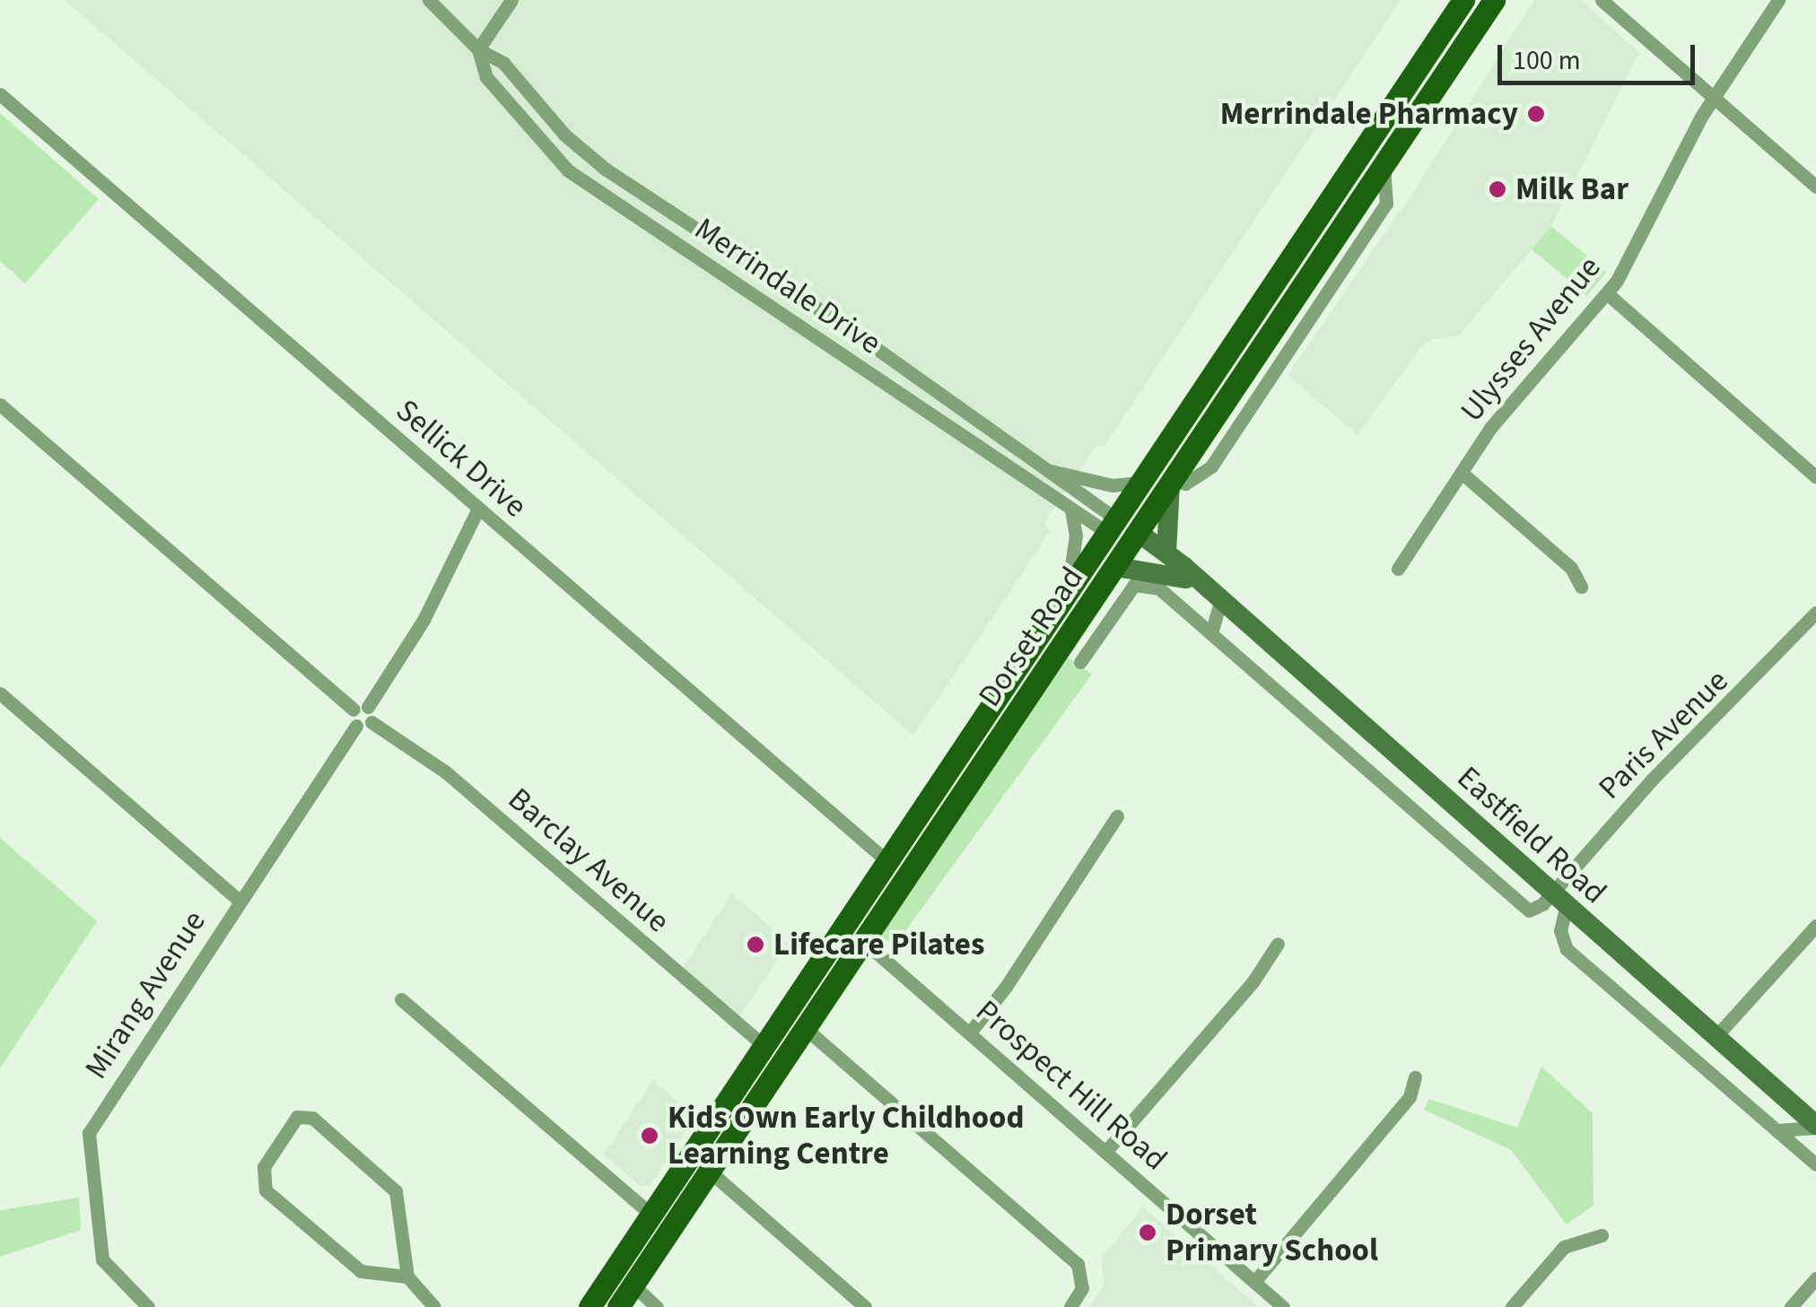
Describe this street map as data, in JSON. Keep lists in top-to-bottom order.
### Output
{
  "streets": {
    "main road": ["Dorset Road", "Eastfield Road"],
    "street": [
      "Merrindale Drive",
      "Ulysses Avenue",
      "Sellick Drive",
      "Paris Avenue",
      "Barclay Avenue",
      "Mirang Avenue",
      "Prospect Hill Road"
    ]
  },
  "crossings": [
    ["Merrindale Drive", "Dorset Road"],
    ["Merrindale Drive", "Eastfield Road"],
    ["Sellick Drive", "Dorset Road"],
    ["Dorset Road", "Eastfield Road"],
    ["Dorset Road", "Barclay Avenue"],
    ["Dorset Road", "Prospect Hill Road"],
    ["Paris Avenue", "Eastfield Road"],
    ["Barclay Avenue", "Mirang Avenue"]
  ],
  "places": [
    "Merrindale Pharmacy",
    "Milk Bar",
    "Lifecare Pilates",
    "Kids Own Early Childhood Learning Centre",
    "Dorset Primary School"
  ],
  "scale_bar": "100 m"
}
